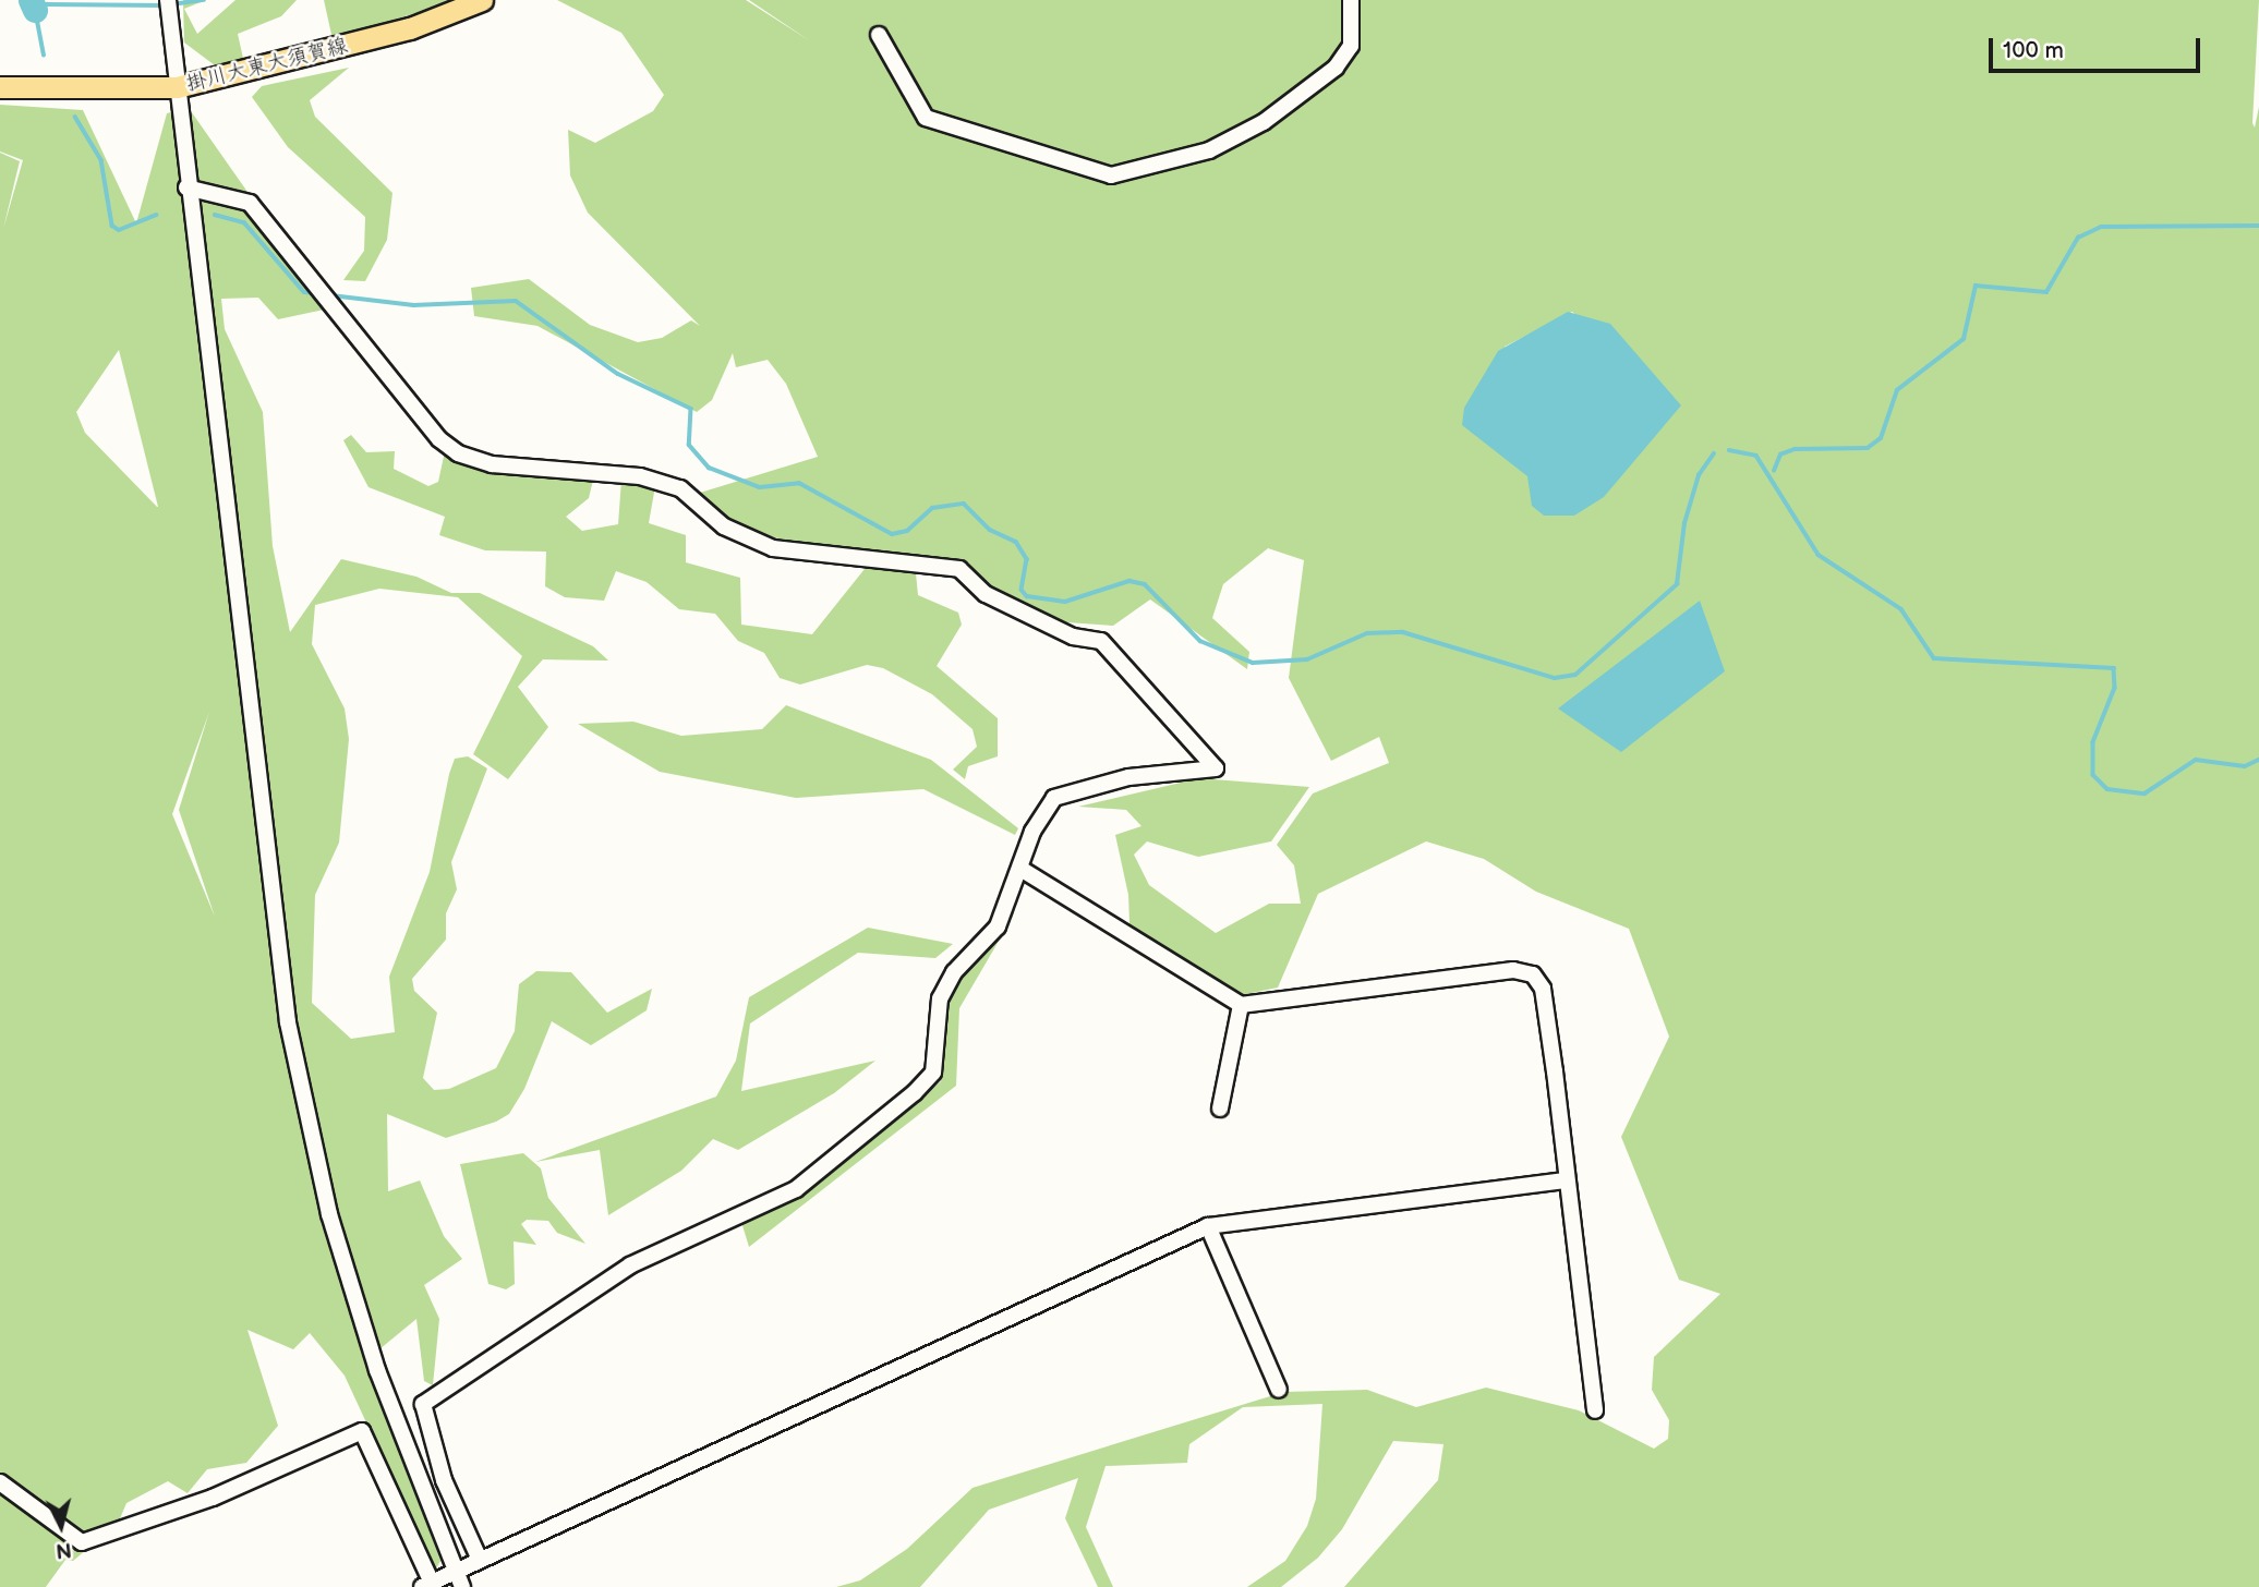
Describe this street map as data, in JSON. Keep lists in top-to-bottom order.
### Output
{
  "streets": {
    "main road": ["掛川大東大須賀線"]
  },
  "scale_bar": "100 m",
  "north": "bottom"
}
